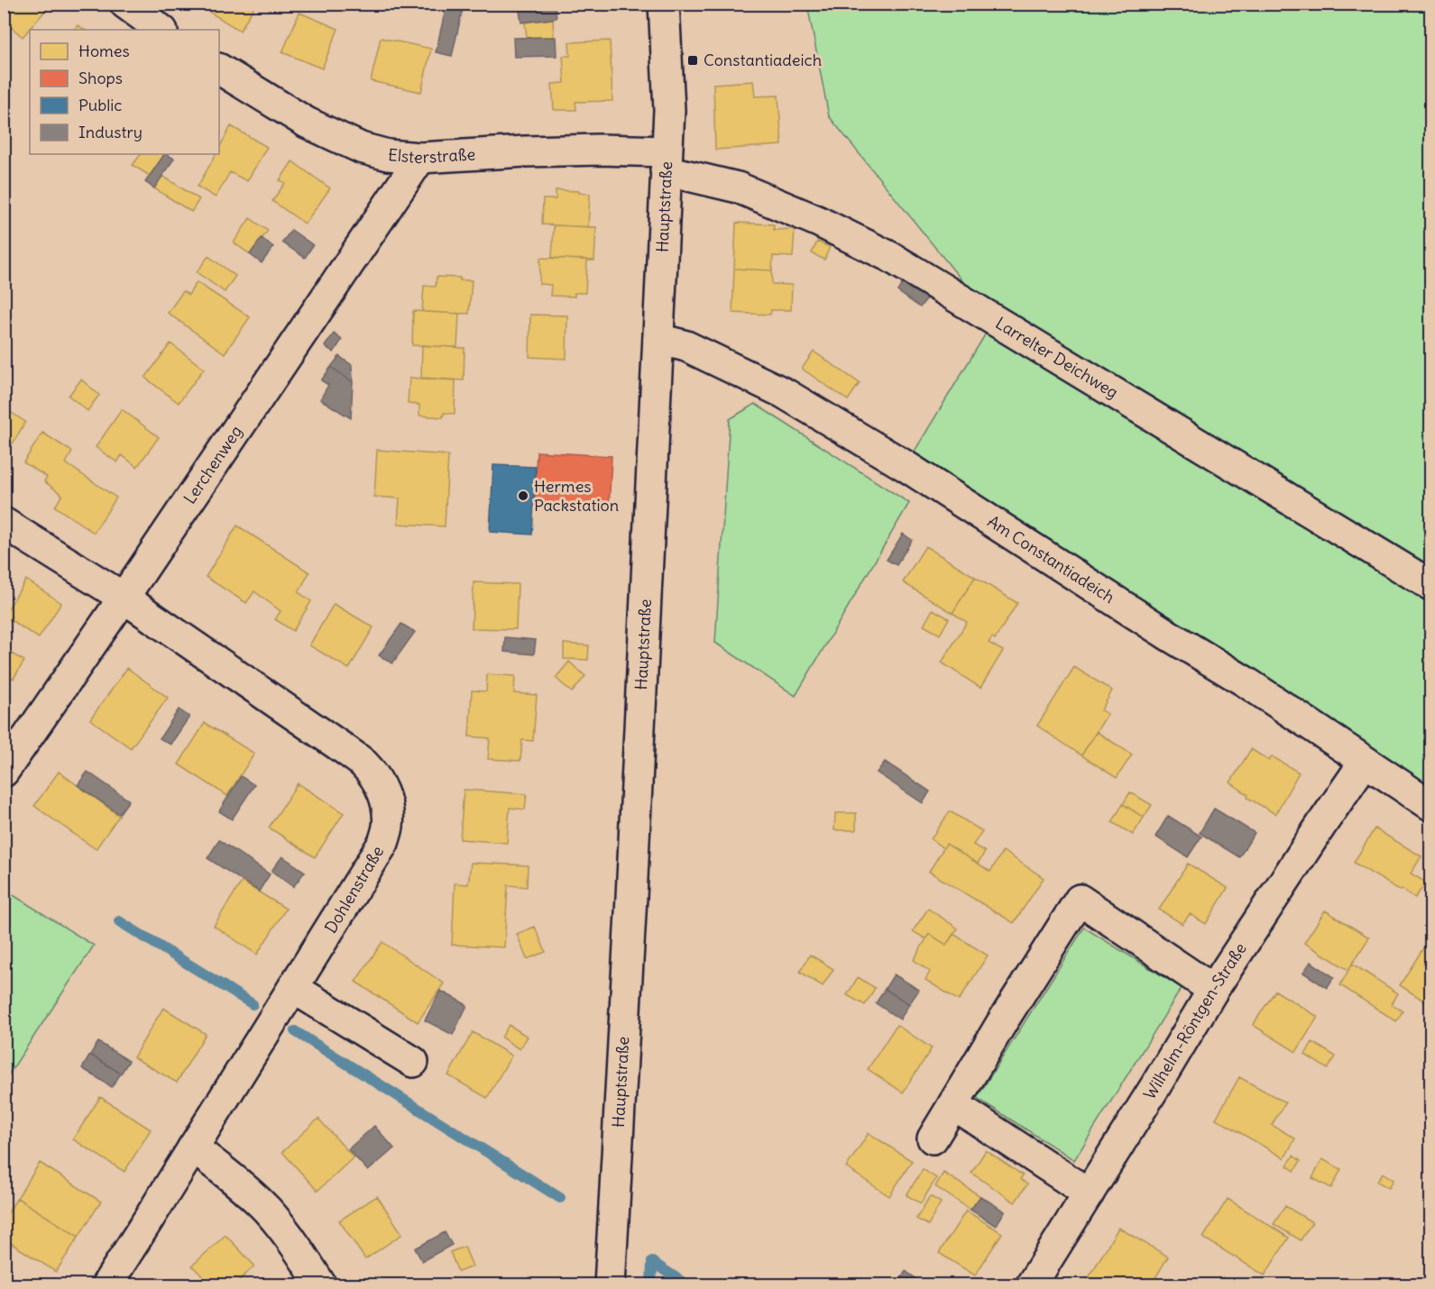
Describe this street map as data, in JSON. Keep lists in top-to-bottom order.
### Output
{
  "streets": {
    "street": [
      "Elsterstraße",
      "Hauptstraße",
      "Larrelter Deichweg",
      "Lerchenweg",
      "Am Constantiadeich",
      "Dohlenstraße",
      "Wilhelm-Röntgen-Straße"
    ]
  },
  "crossings": [
    ["Elsterstraße", "Hauptstraße"],
    ["Elsterstraße", "Larrelter Deichweg"],
    ["Elsterstraße", "Lerchenweg"],
    ["Hauptstraße", "Larrelter Deichweg"],
    ["Hauptstraße", "Am Constantiadeich"],
    ["Lerchenweg", "Dohlenstraße"],
    ["Am Constantiadeich", "Wilhelm-Röntgen-Straße"]
  ],
  "places": {
    "transit": ["Constantiadeich"],
    "other": ["Hermes Packstation"]
  },
  "legend": [
    "Homes",
    "Shops",
    "Public",
    "Industry"
  ]
}
